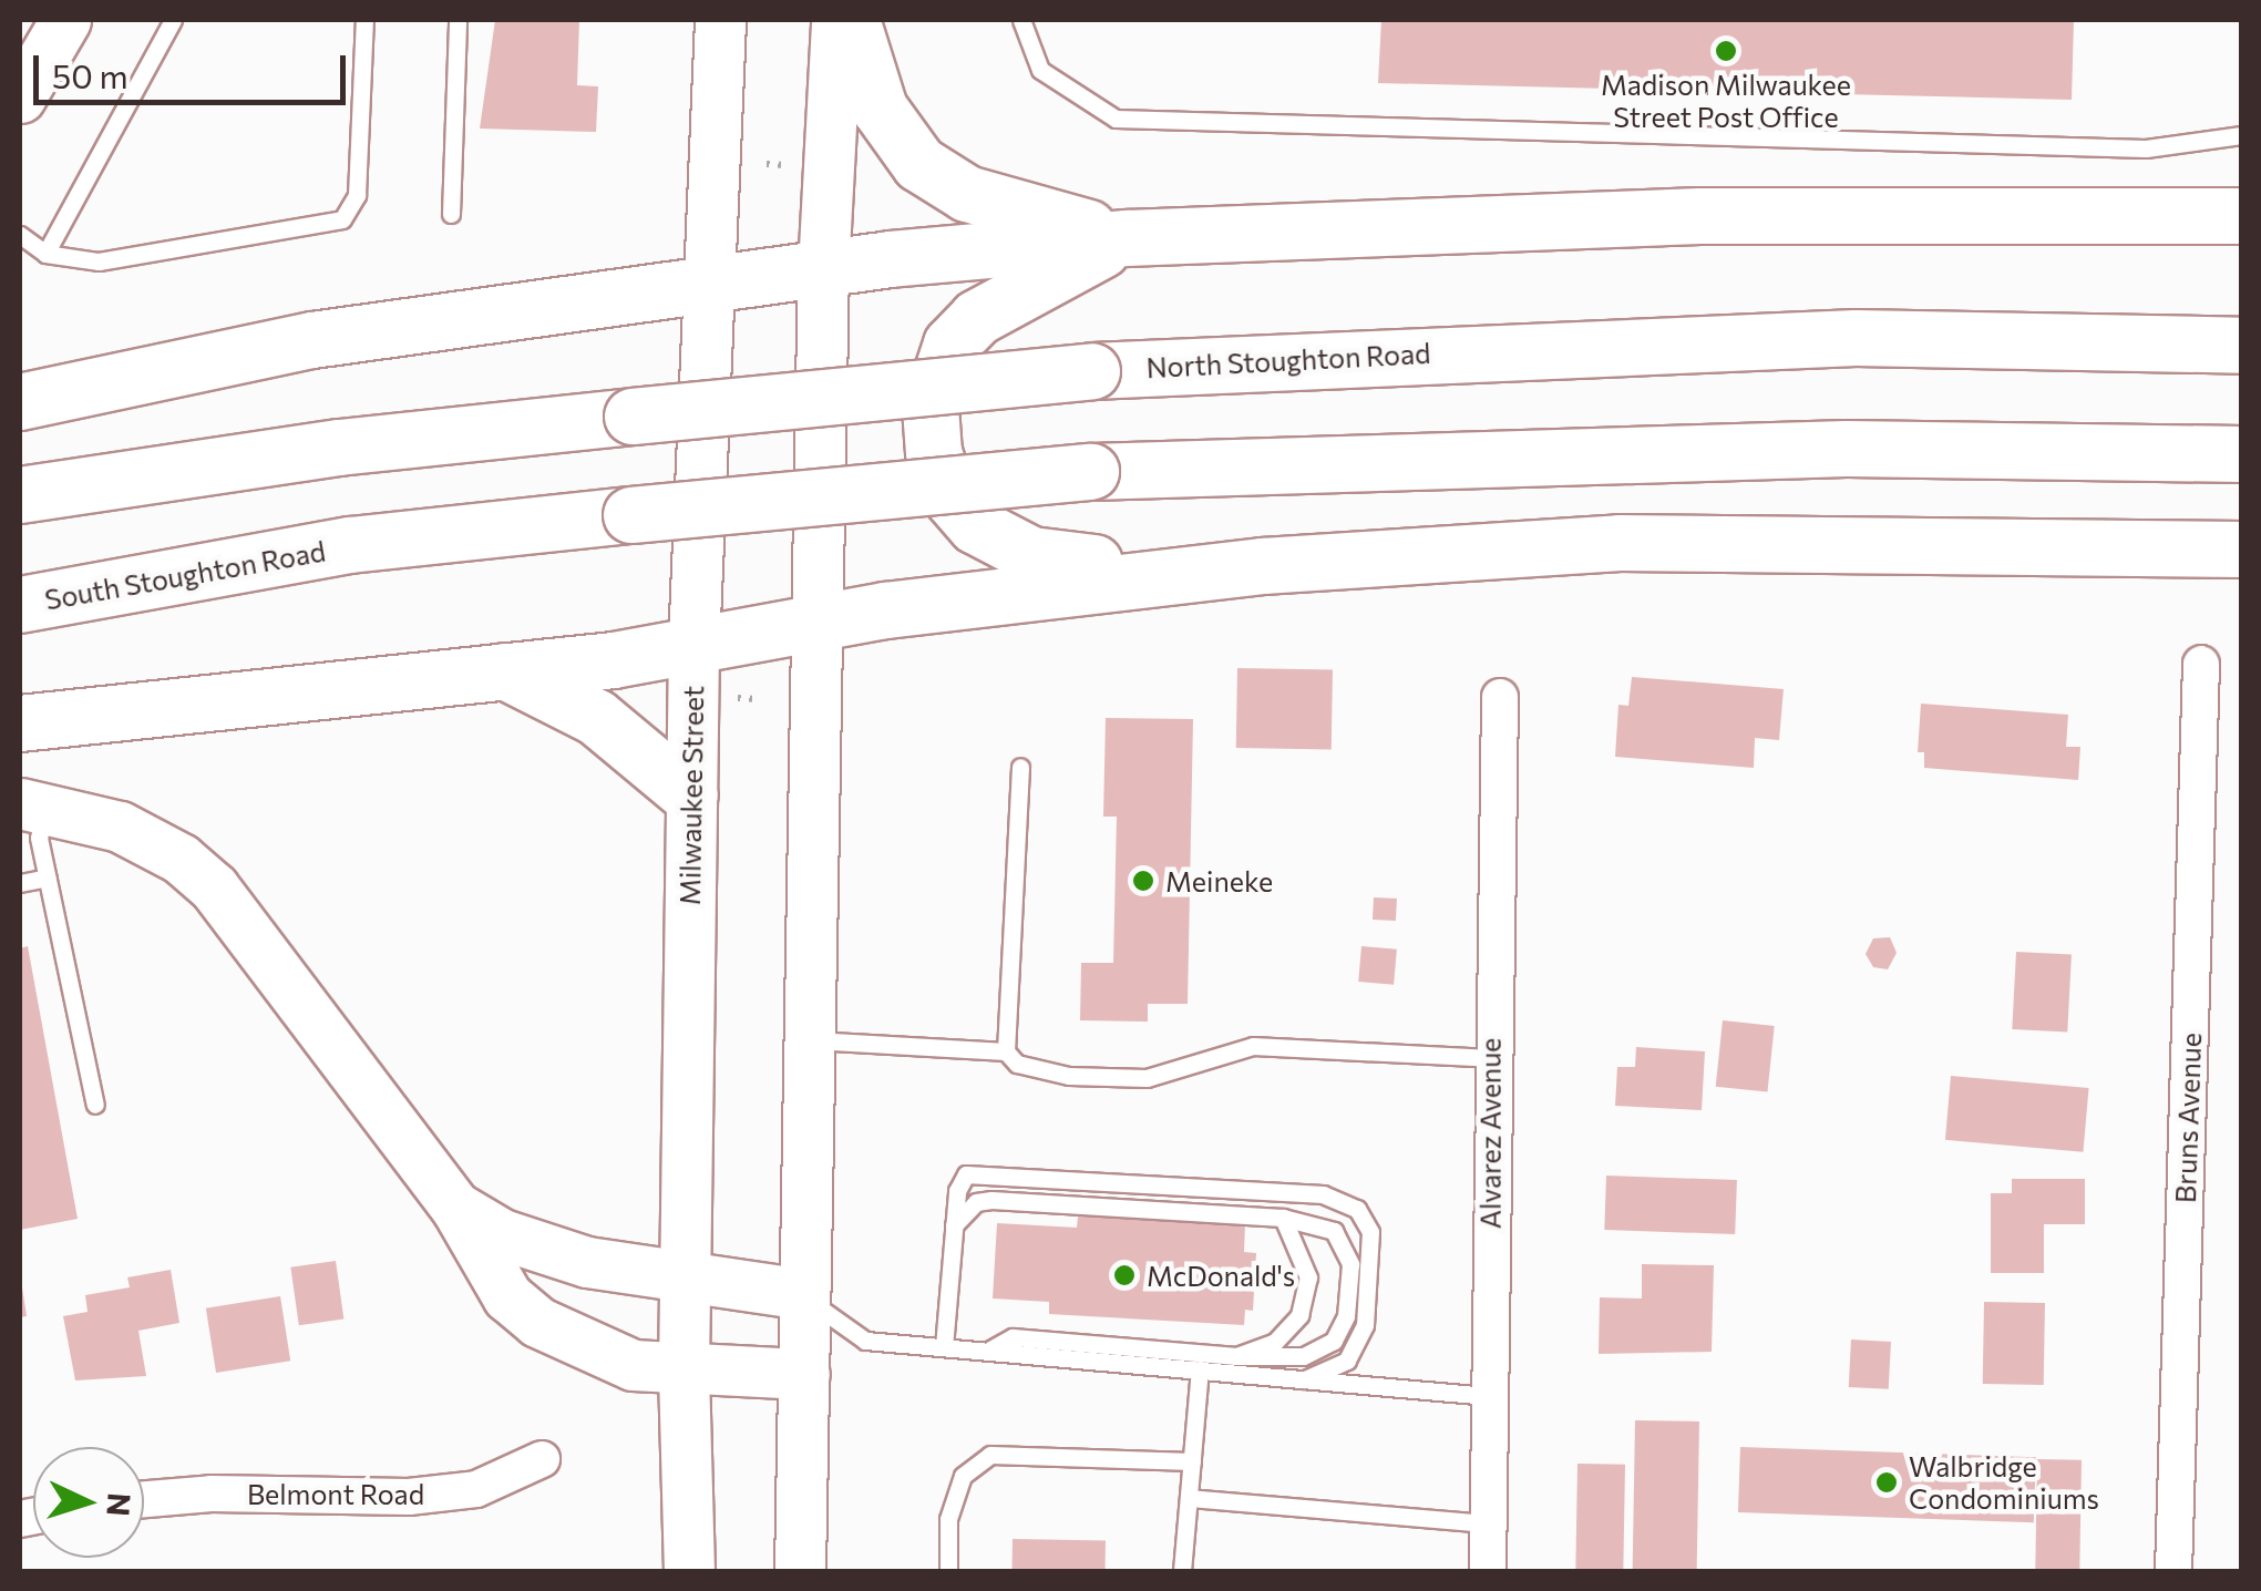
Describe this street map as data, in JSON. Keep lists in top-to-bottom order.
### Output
{
  "streets": {
    "main road": ["North Stoughton Road", "South Stoughton Road"],
    "street": [
      "Milwaukee Street",
      "Bruns Avenue",
      "Alvarez Avenue",
      "Belmont Road"
    ]
  },
  "places": [
    "Madison Milwaukee Street Post Office",
    "Meineke",
    "McDonald's",
    "Walbridge Condominiums"
  ],
  "scale_bar": "50 m",
  "north": "right"
}
